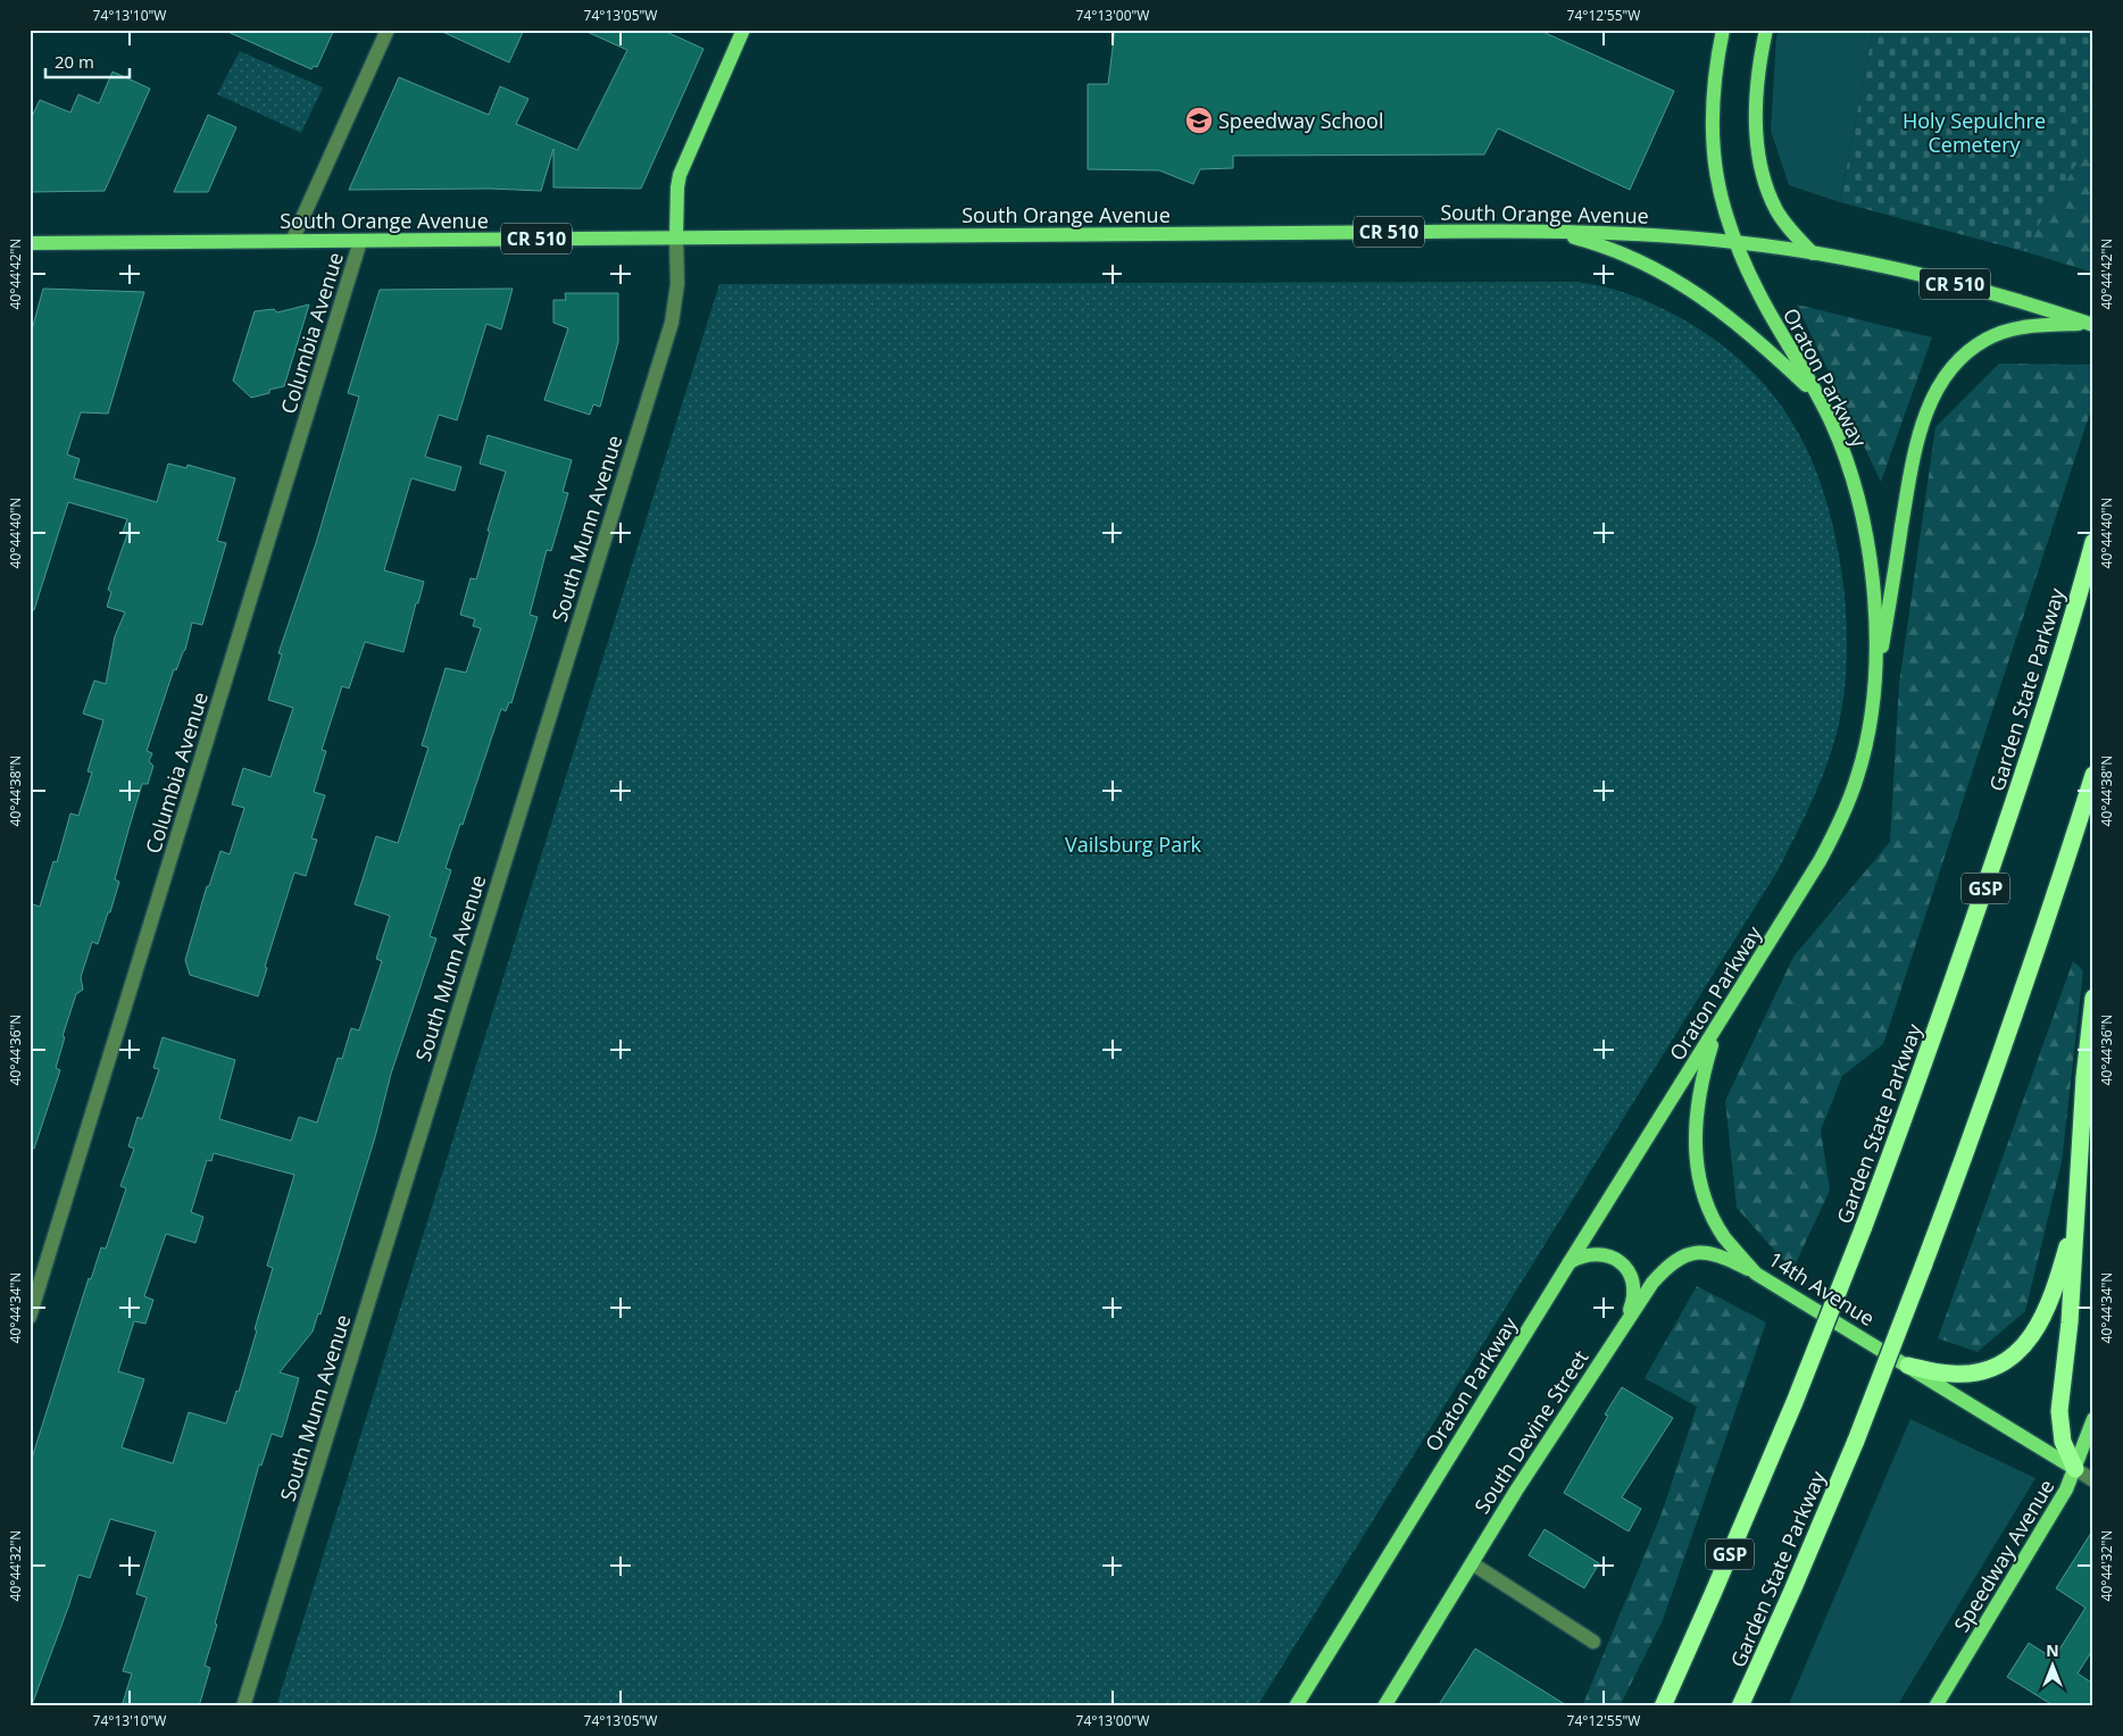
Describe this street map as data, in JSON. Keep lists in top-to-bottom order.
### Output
{
  "streets": {
    "highway": ["Garden State Parkway", "GSP"],
    "main road": [
      "South Orange Avenue",
      "CR 510",
      "Oraton Parkway",
      "14th Avenue",
      "South Devine Street",
      "Speedway Avenue"
    ],
    "street": ["Columbia Avenue", "South Munn Avenue"]
  },
  "crossings": [
    ["South Orange Avenue", "Columbia Avenue"],
    ["South Orange Avenue", "Oraton Parkway"],
    ["South Orange Avenue", "South Munn Avenue"],
    ["Oraton Parkway", "14th Avenue"],
    ["14th Avenue", "South Devine Street"],
    ["14th Avenue", "Speedway Avenue"]
  ],
  "parks": ["Holy Sepulchre Cemetery", "Vailsburg Park"],
  "places": {
    "school or university": ["Speedway School"]
  },
  "scale_bar": "20 m",
  "north": "top",
  "coordinates": [
    "74°13'10\"W",
    "74°13'05\"W",
    "74°13'00\"W",
    "74°12'55\"W",
    "40°44'42\"N",
    "40°44'40\"N",
    "40°44'38\"N",
    "40°44'36\"N",
    "40°44'34\"N",
    "40°44'32\"N"
  ]
}
